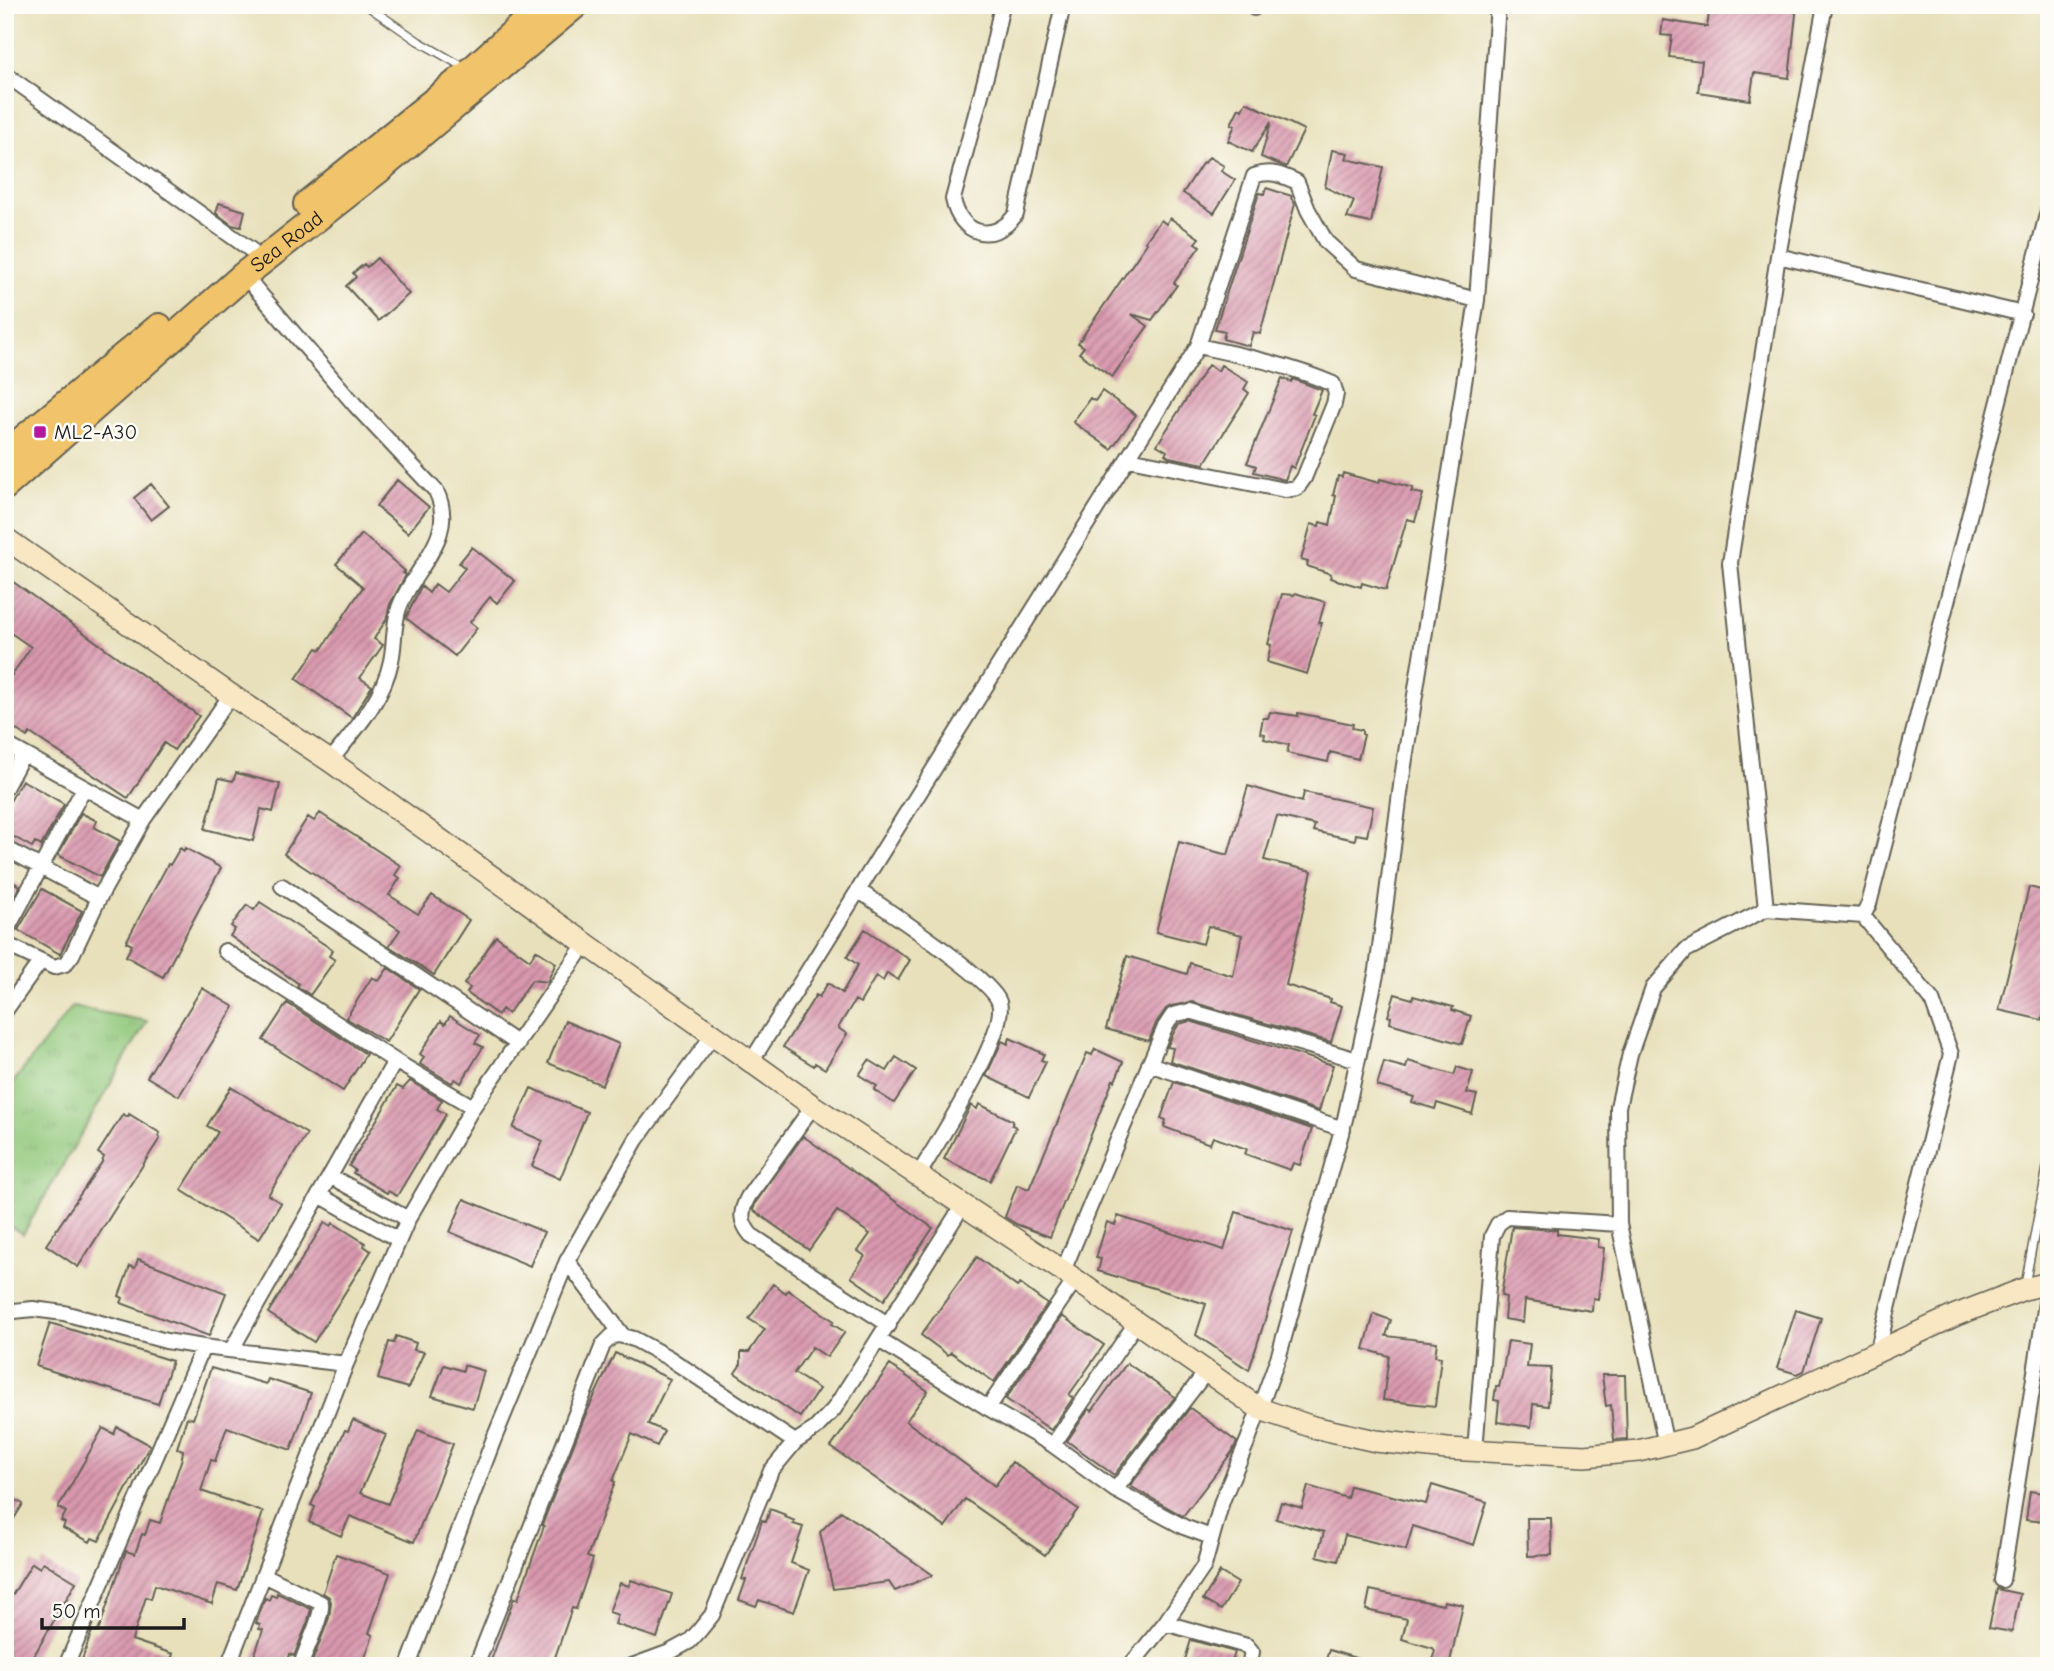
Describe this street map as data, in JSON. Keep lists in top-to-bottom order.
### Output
{
  "streets": {
    "highway": ["Sea Road"]
  },
  "places": {
    "transit": ["ML2-A30"]
  },
  "scale_bar": "50 m"
}
